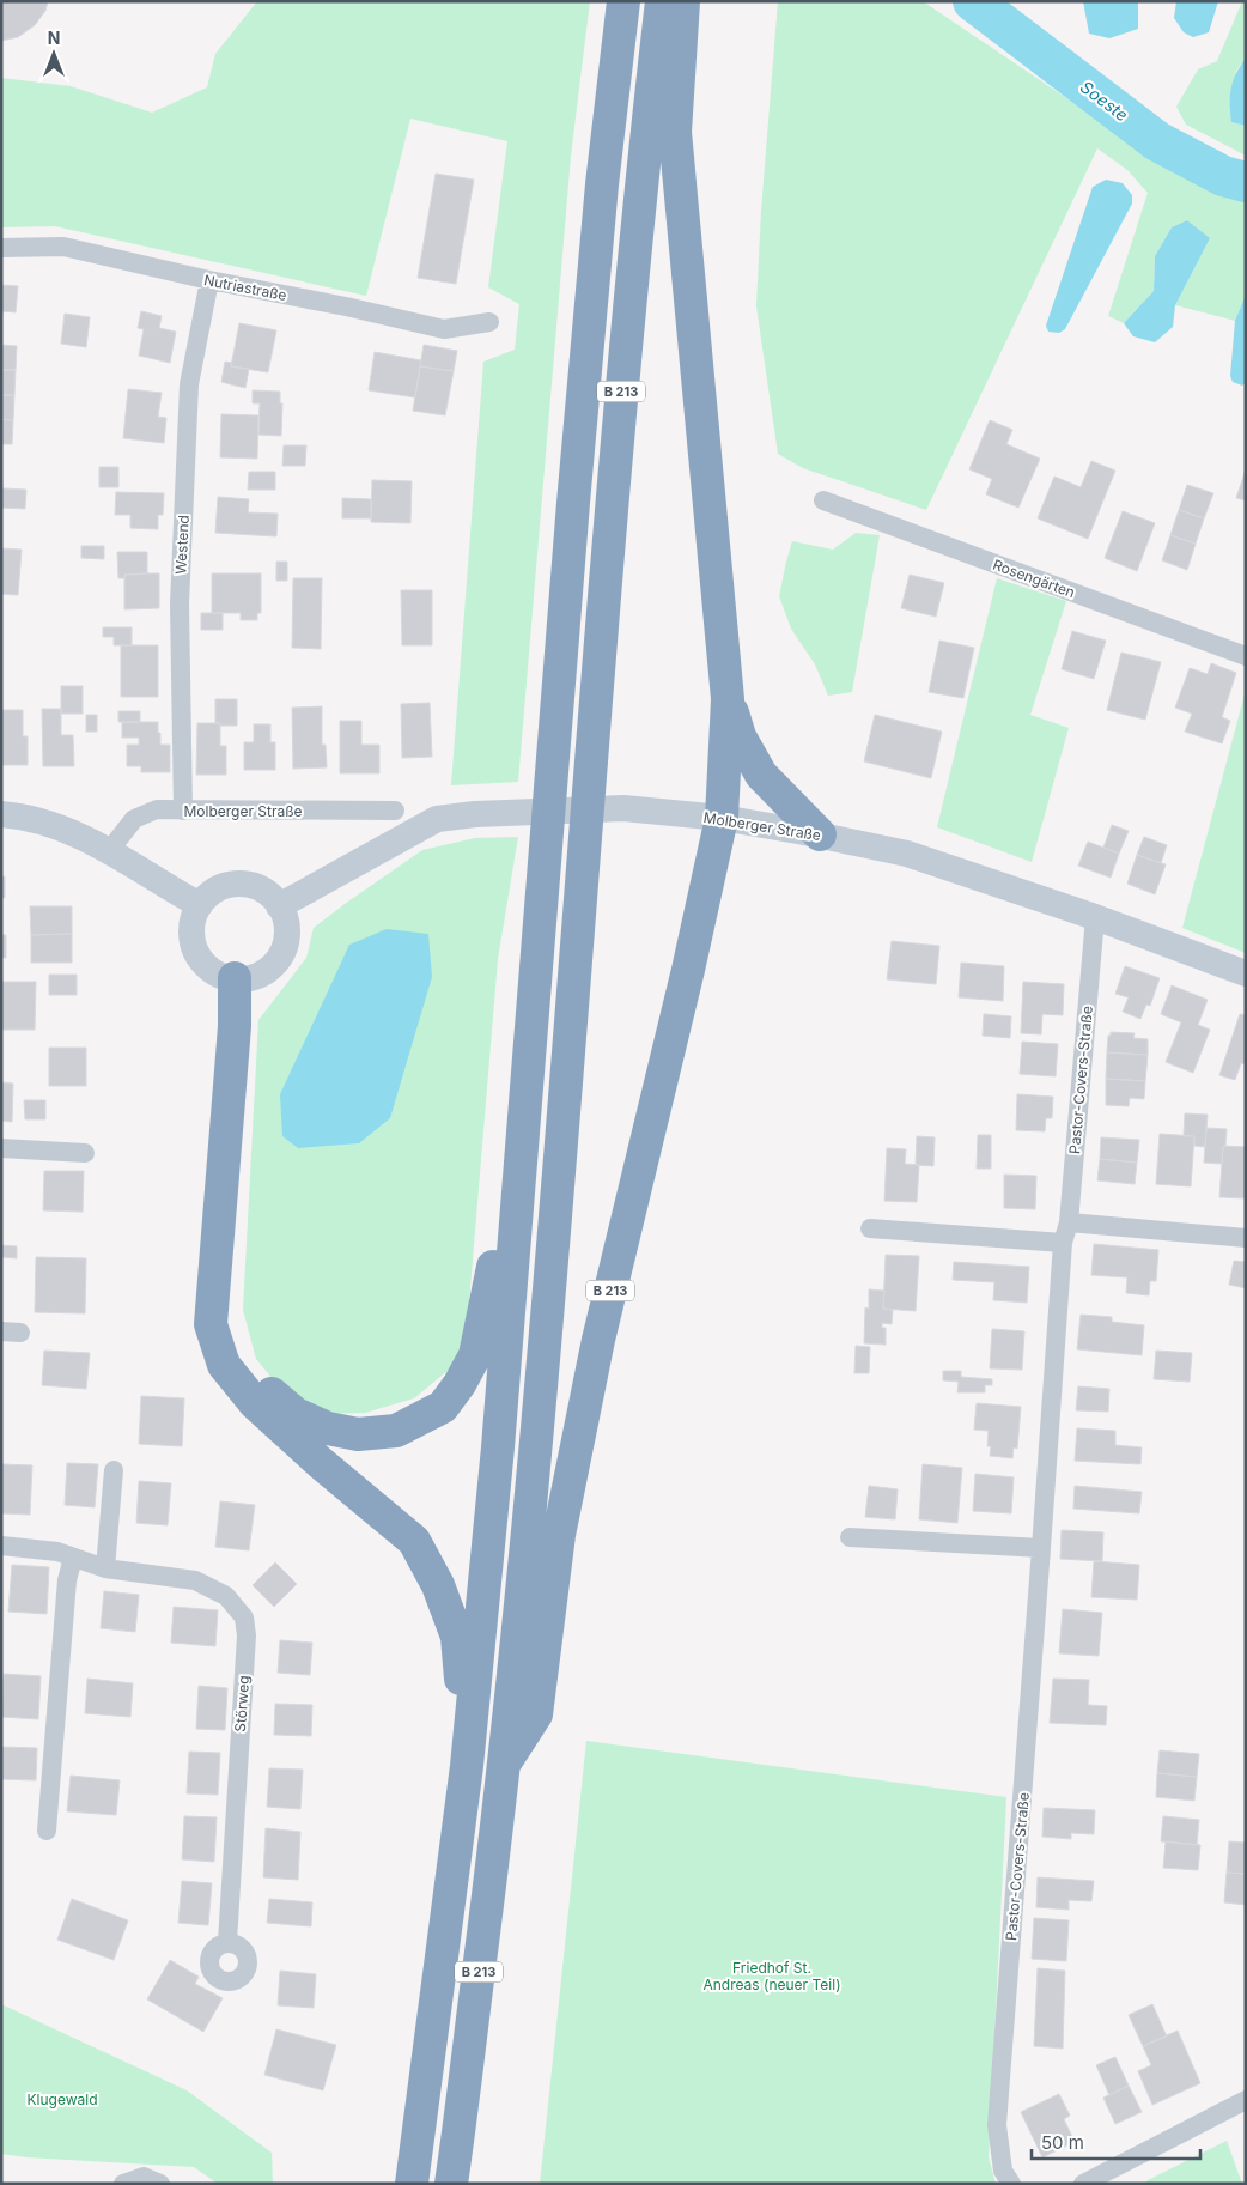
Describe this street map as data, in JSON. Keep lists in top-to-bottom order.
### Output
{
  "streets": {
    "highway": ["B 213"],
    "main road": ["Molberger Straße"],
    "street": [
      "Nutriastraße",
      "Westend",
      "Rosengärten",
      "Pastor-Covers-Straße",
      "Störweg"
    ]
  },
  "crossings": [
    ["Nutriastraße", "Westend"],
    ["B 213", "Molberger Straße"],
    ["Westend", "Molberger Straße"],
    ["Molberger Straße", "Pastor-Covers-Straße"]
  ],
  "water": ["Soeste"],
  "parks": ["Friedhof St. Andreas (neuer Teil)", "Klugewald"],
  "scale_bar": "50 m",
  "north": "top"
}
